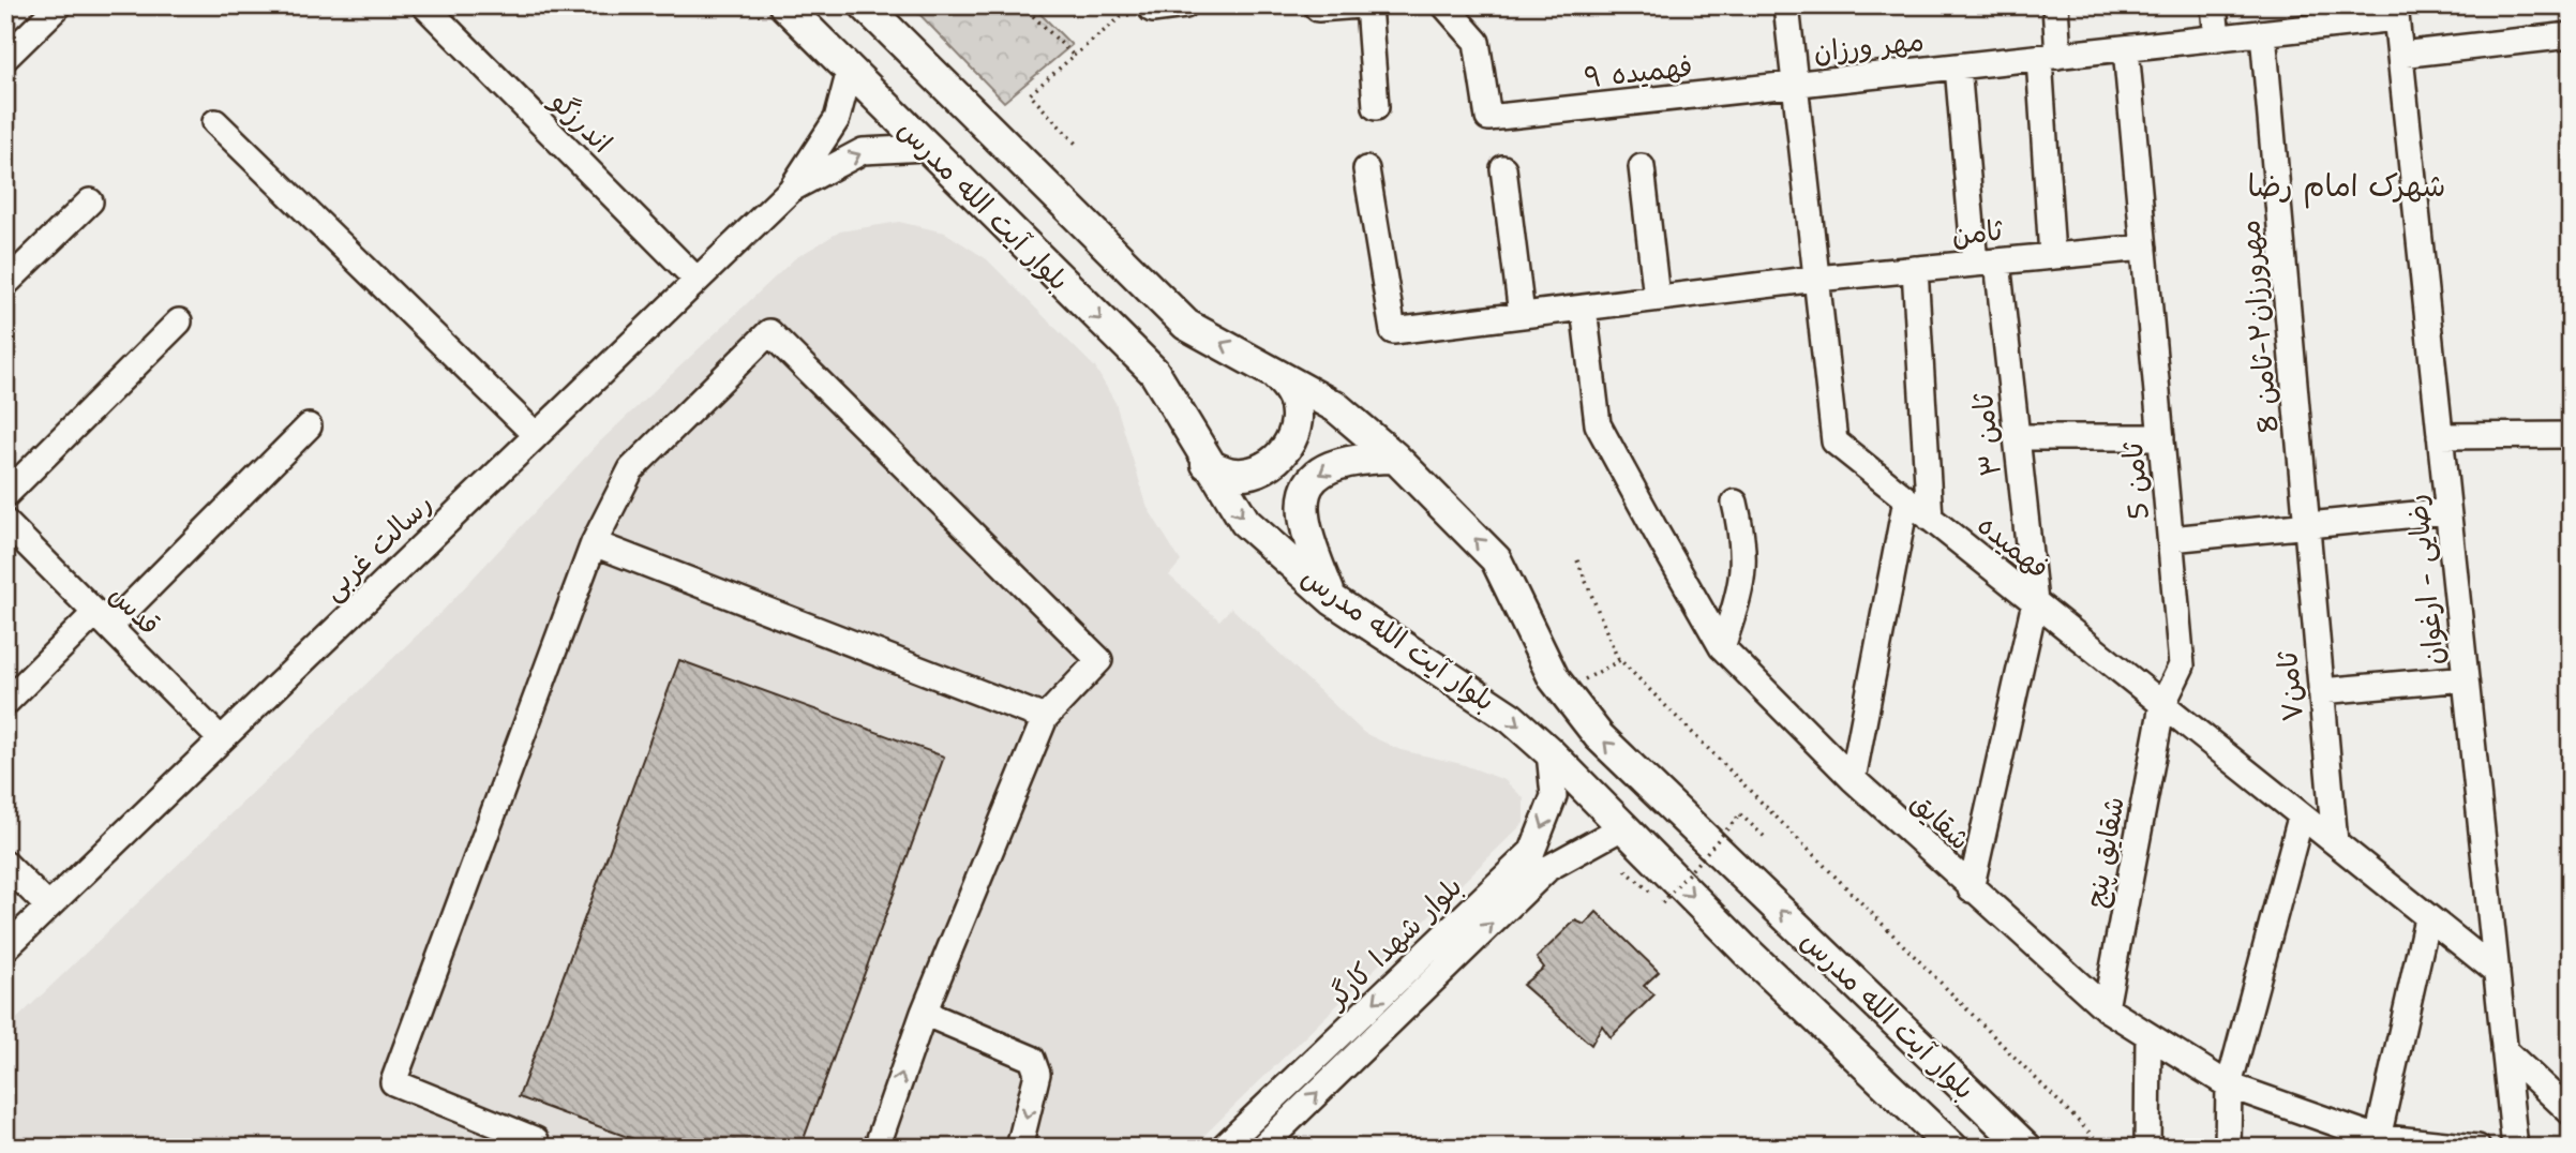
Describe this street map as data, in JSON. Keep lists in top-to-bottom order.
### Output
{
  "streets": {
    "main road": ["بلوار آیت الله مدرس"],
    "street": [
      "مهر ورزان",
      "فهمیده ۹",
      "اندرزگو",
      "ثامن",
      "مهرورزان۲-ثامن 8",
      "ثامن ۳",
      "ثامن 5",
      "رسالت غربی",
      "فهمیده",
      "رضایی - ارغوان",
      "قدس",
      "ثامن۷",
      "شقایق",
      "شقایق پنج",
      "بلوار شهدا کارگر"
    ]
  },
  "crossings": [
    ["مهر ورزان", "فهمیده ۹"],
    ["مهر ورزان", "مهرورزان۲-ثامن 8"],
    ["مهر ورزان", "ثامن ۳"],
    ["مهر ورزان", "ثامن 5"],
    ["مهر ورزان", "فهمیده"],
    ["مهر ورزان", "رضایی - ارغوان"],
    ["فهمیده ۹", "فهمیده"],
    ["اندرزگو", "رسالت غربی"],
    ["بلوار آیت الله مدرس", "رسالت غربی"],
    ["بلوار آیت الله مدرس", "بلوار شهدا کارگر"],
    ["ثامن", "ثامن ۳"],
    ["ثامن", "ثامن 5"],
    ["ثامن", "فهمیده"],
    ["ثامن", "شقایق"],
    ["مهرورزان۲-ثامن 8", "ثامن۷"],
    ["ثامن ۳", "فهمیده"],
    ["ثامن ۳", "شقایق"],
    ["ثامن 5", "فهمیده"],
    ["ثامن 5", "شقایق پنج"],
    ["رسالت غربی", "قدس"],
    ["فهمیده", "رضایی - ارغوان"],
    ["فهمیده", "ثامن۷"],
    ["فهمیده", "شقایق پنج"],
    ["شقایق", "شقایق پنج"]
  ],
  "districts": ["شهرک امام رضا"]
}
